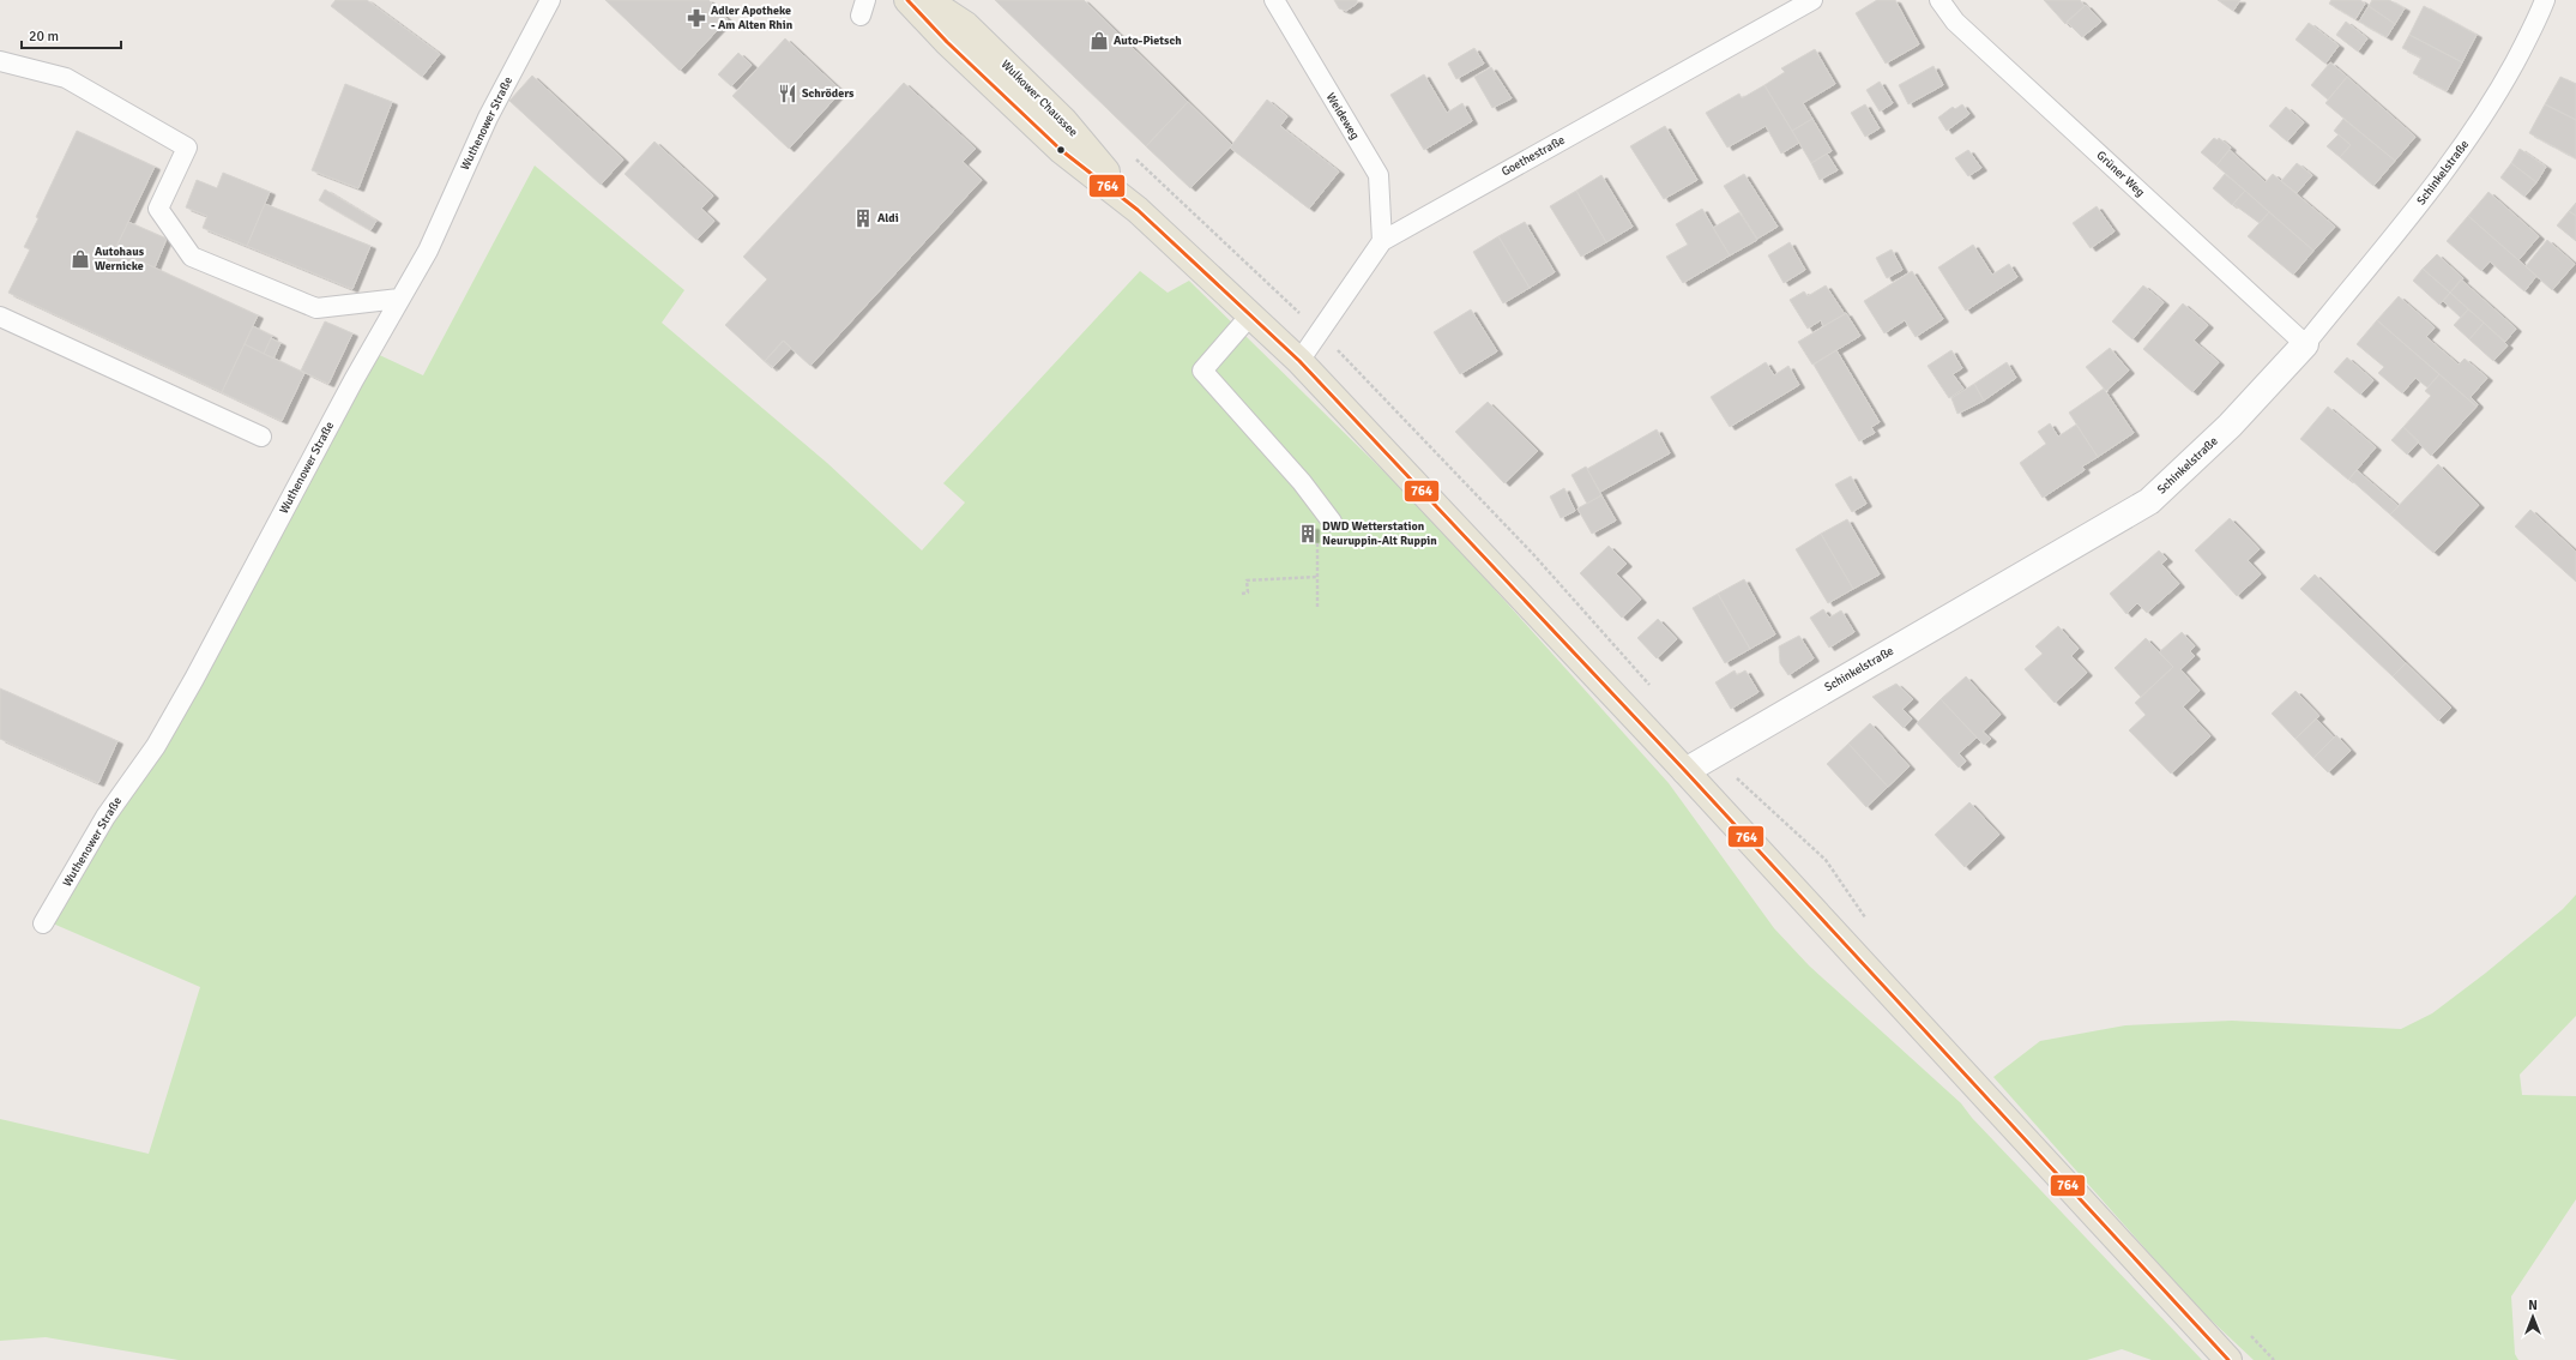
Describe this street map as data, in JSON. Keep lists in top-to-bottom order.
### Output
{
  "streets": {
    "main road": ["Wulkower Chaussee"],
    "street": ["Schinkelstraße"],
    "lane": [
      "Weideweg",
      "Wuthenower Straße",
      "Goethestraße",
      "Grüner Weg"
    ]
  },
  "crossings": [
    ["Wulkower Chaussee", "Goethestraße"],
    ["Wulkower Chaussee", "Schinkelstraße"],
    ["Weideweg", "Goethestraße"],
    ["Schinkelstraße", "Grüner Weg"]
  ],
  "places": {
    "pharmacy": ["Adler Apotheke - Am Alten Rhin"],
    "shop": ["Auto-Pietsch", "Autohaus Wernicke"],
    "restaurant": ["Schröders"],
    "building": ["Aldi", "DWD Wetterstation Neuruppin-Alt Ruppin"]
  },
  "lines": ["transit line 764"],
  "scale_bar": "20 m",
  "north": "top"
}
